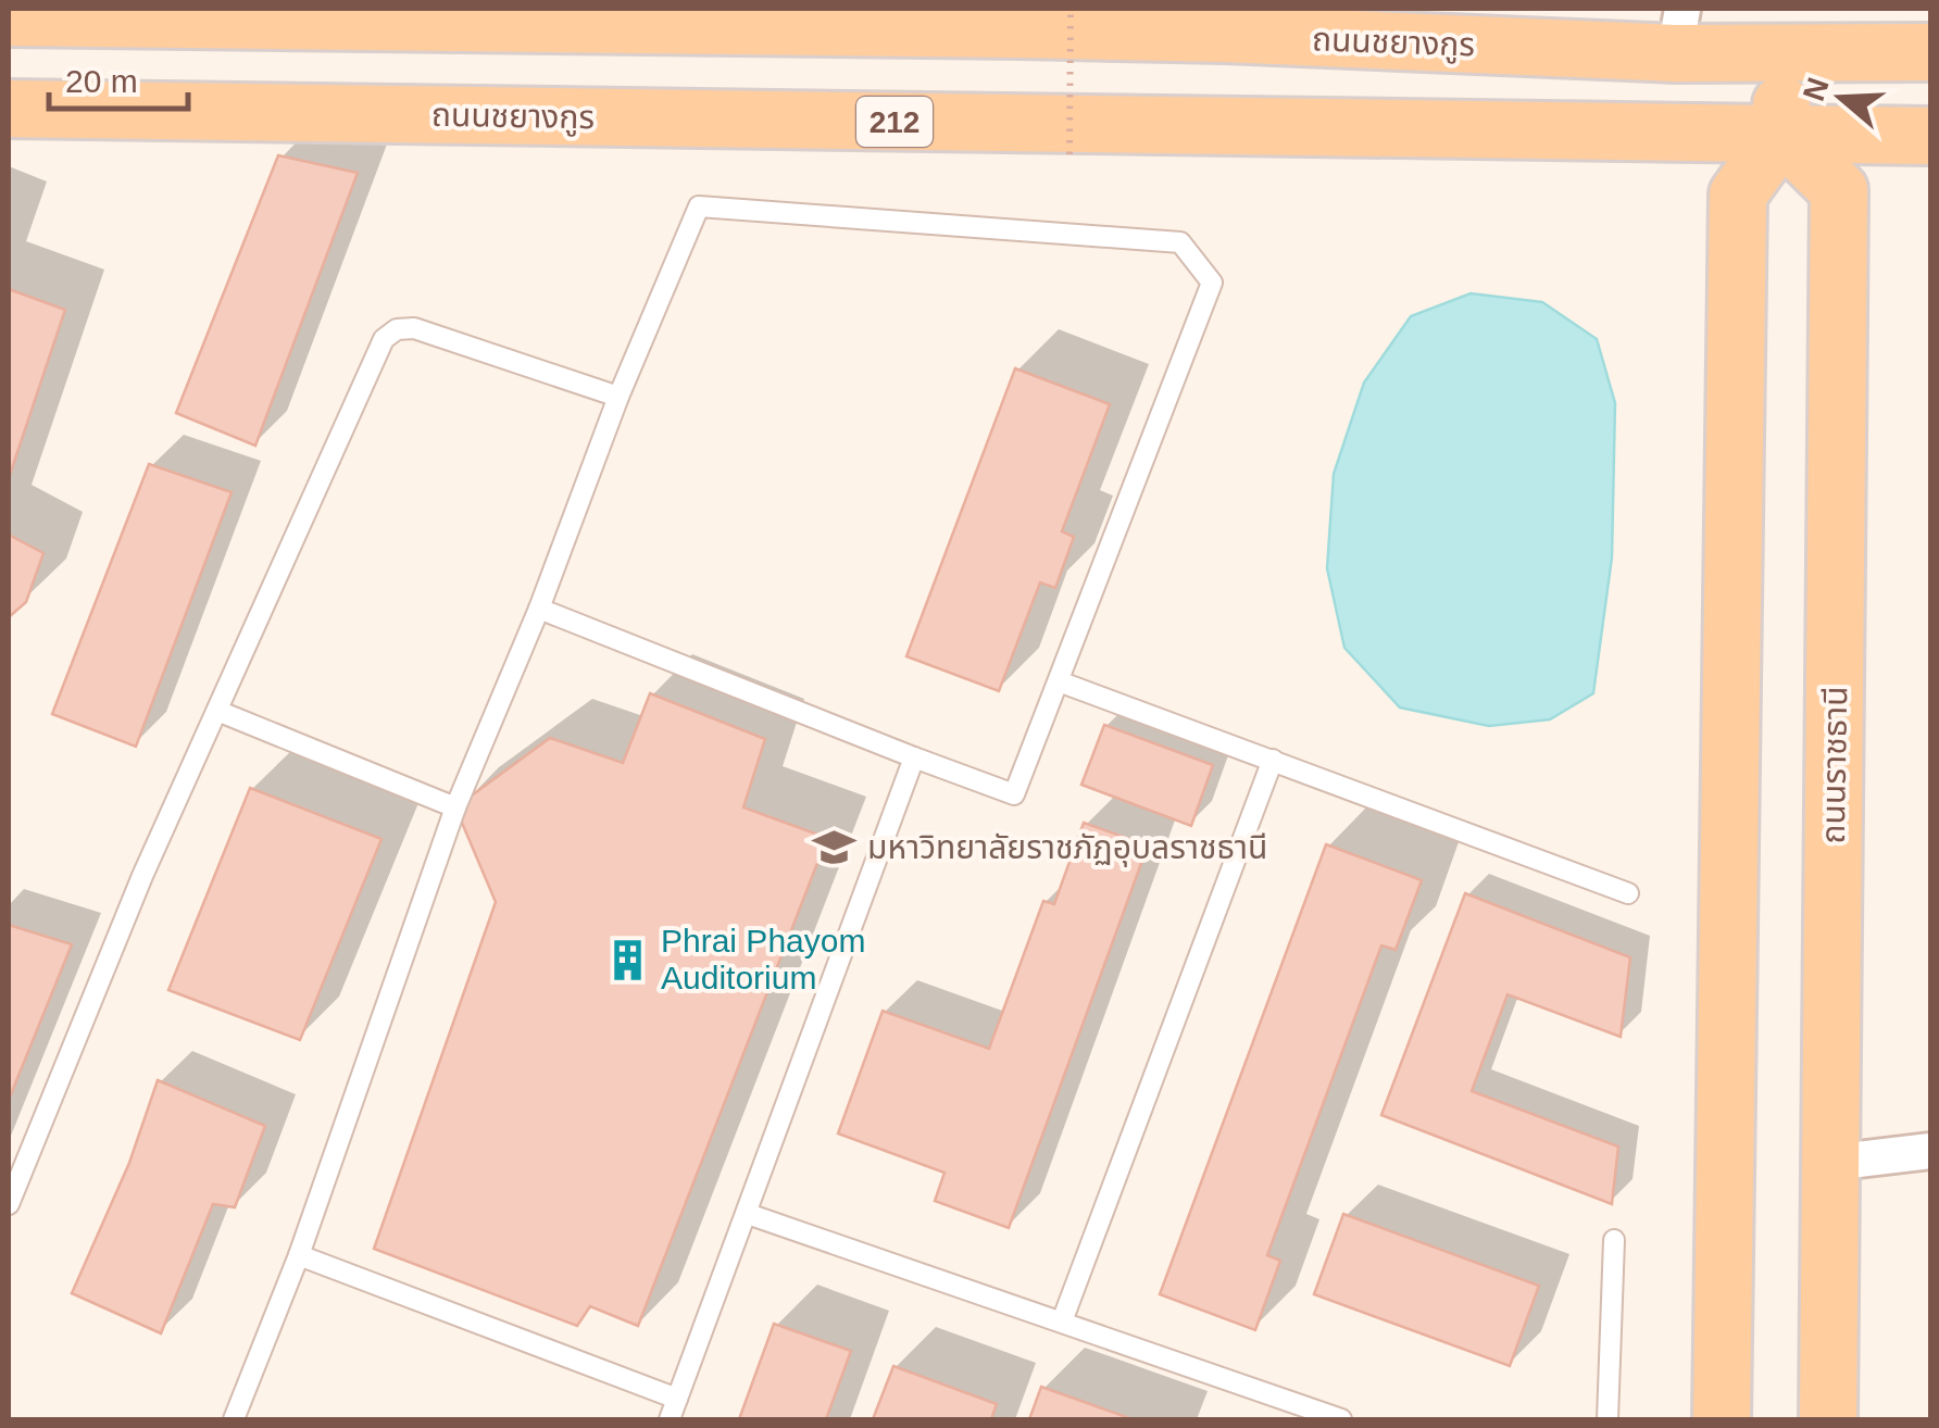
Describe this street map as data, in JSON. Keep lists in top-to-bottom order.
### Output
{
  "streets": {
    "main road": ["ถนนชยางกูร", "212", "ถนนราชธานี"]
  },
  "crossings": [
    ["ถนนชยางกูร", "ถนนราชธานี"]
  ],
  "places": {
    "school or university": ["มหาวิทยาลัยราชภัฏอุบลราชธานี"],
    "building": ["Phrai Phayom Auditorium"]
  },
  "scale_bar": "20 m",
  "north": "left"
}
